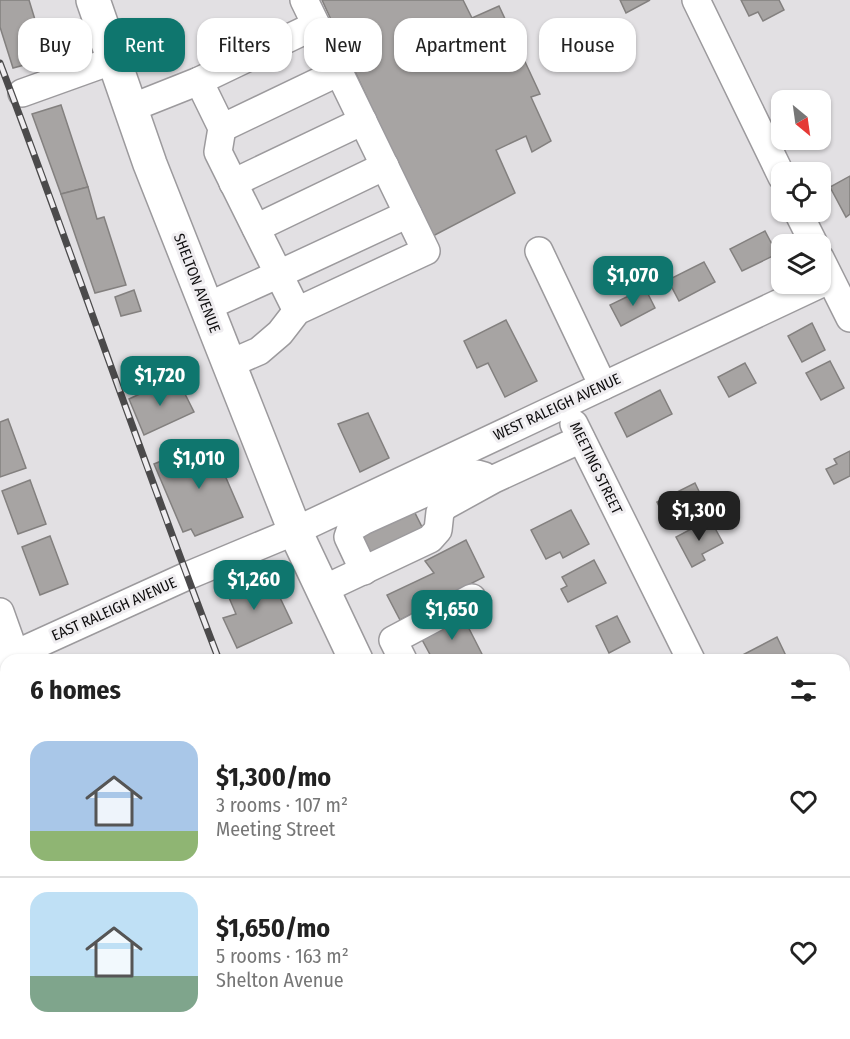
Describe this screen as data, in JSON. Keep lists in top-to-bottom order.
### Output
{
  "streets": {
    "main road": ["SHELTON AVENUE"],
    "street": ["WEST RALEIGH AVENUE", "MEETING STREET", "EAST RALEIGH AVENUE"]
  },
  "crossings": [
    ["SHELTON AVENUE", "WEST RALEIGH AVENUE"],
    ["SHELTON AVENUE", "EAST RALEIGH AVENUE"],
    ["WEST RALEIGH AVENUE", "MEETING STREET"],
    ["WEST RALEIGH AVENUE", "EAST RALEIGH AVENUE"]
  ],
  "north": "bottom right",
  "page": {
    "chip": [
      "Buy",
      "Rent",
      "Filters",
      "New",
      "Apartment",
      "House"
    ],
    "price": [
      "$1,070",
      "$1,720",
      "$1,010",
      "$1,300",
      "$1,260",
      "$1,650"
    ],
    "heading": "6 homes",
    "list": [
      {
        "name": "$1,300/mo",
        "note": "3 rooms · 107 m² · Meeting Street"
      },
      {
        "name": "$1,650/mo",
        "note": "5 rooms · 163 m² · Shelton Avenue"
      }
    ]
  }
}
